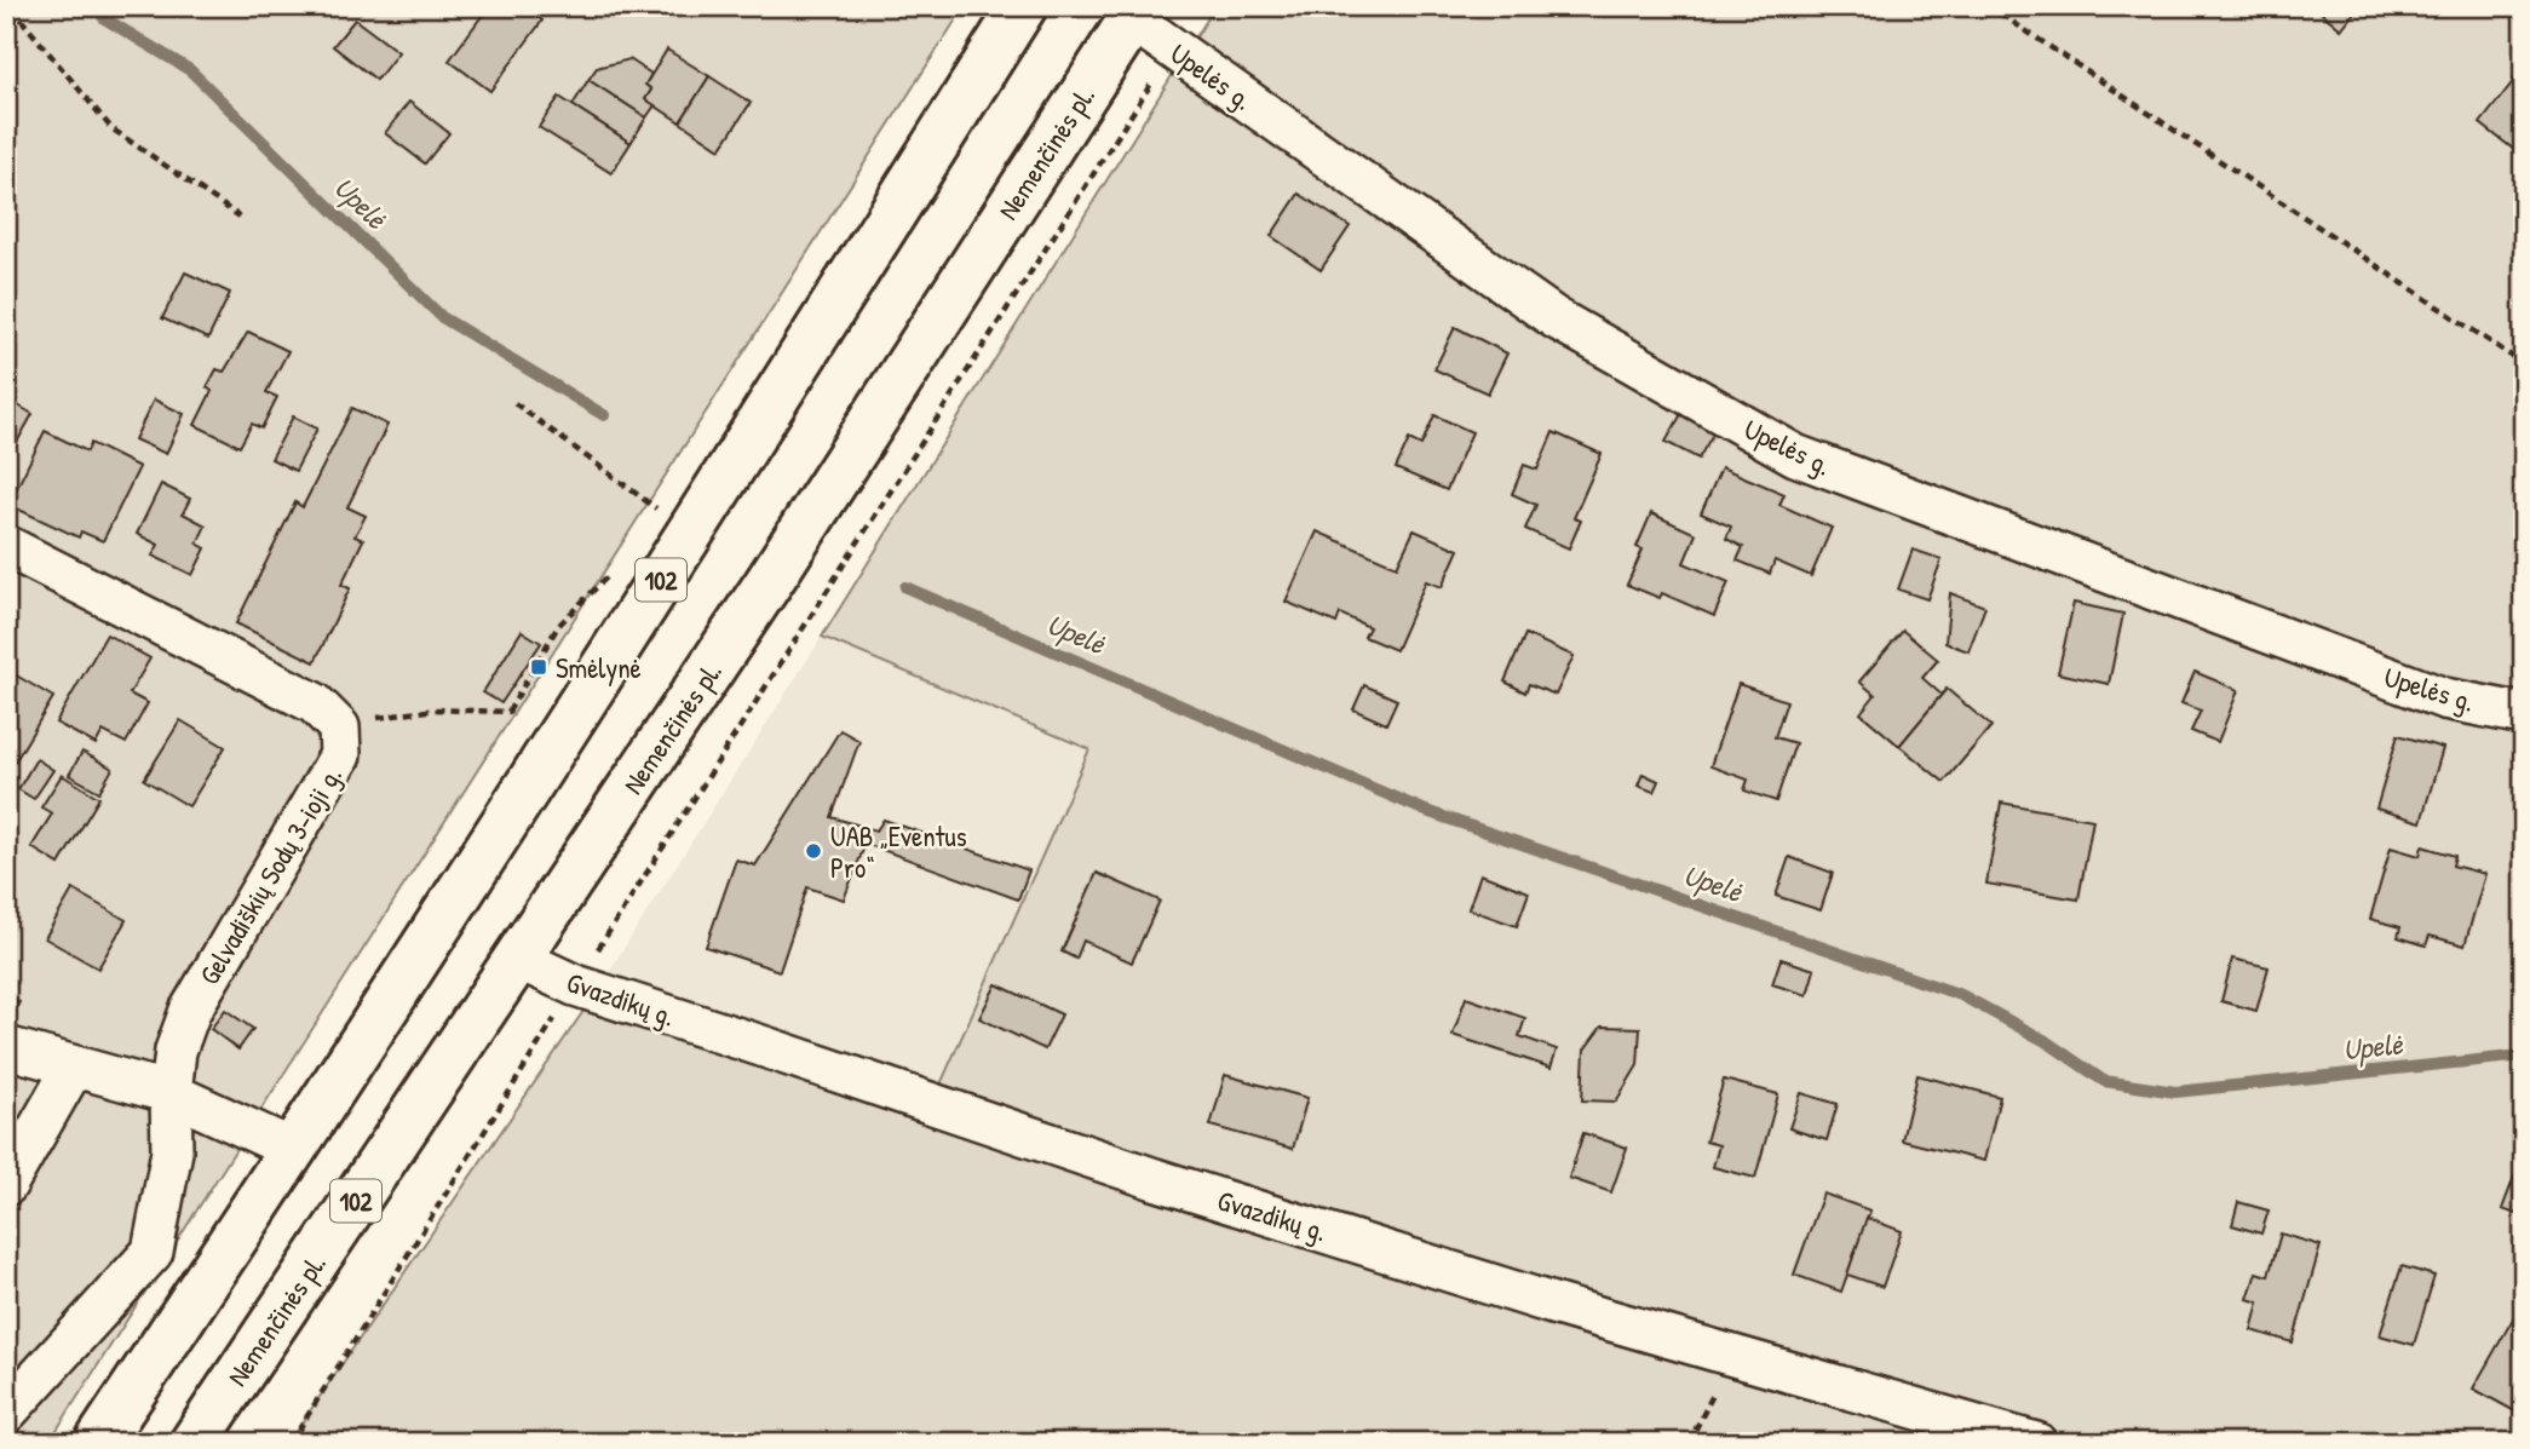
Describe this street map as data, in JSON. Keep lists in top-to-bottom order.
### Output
{
  "streets": {
    "main road": ["Nemenčinės pl.", "102"],
    "street": ["Upelės g.", "Gelvadiškių Sodų 3-ioji g.", "Gvazdikų g."]
  },
  "crossings": [
    ["Upelės g.", "Nemenčinės pl."],
    ["Nemenčinės pl.", "Gvazdikų g."]
  ],
  "water": ["Upelė"],
  "places": {
    "transit": ["Smėlynė"],
    "other": ["UAB „Eventus Pro“"]
  }
}
